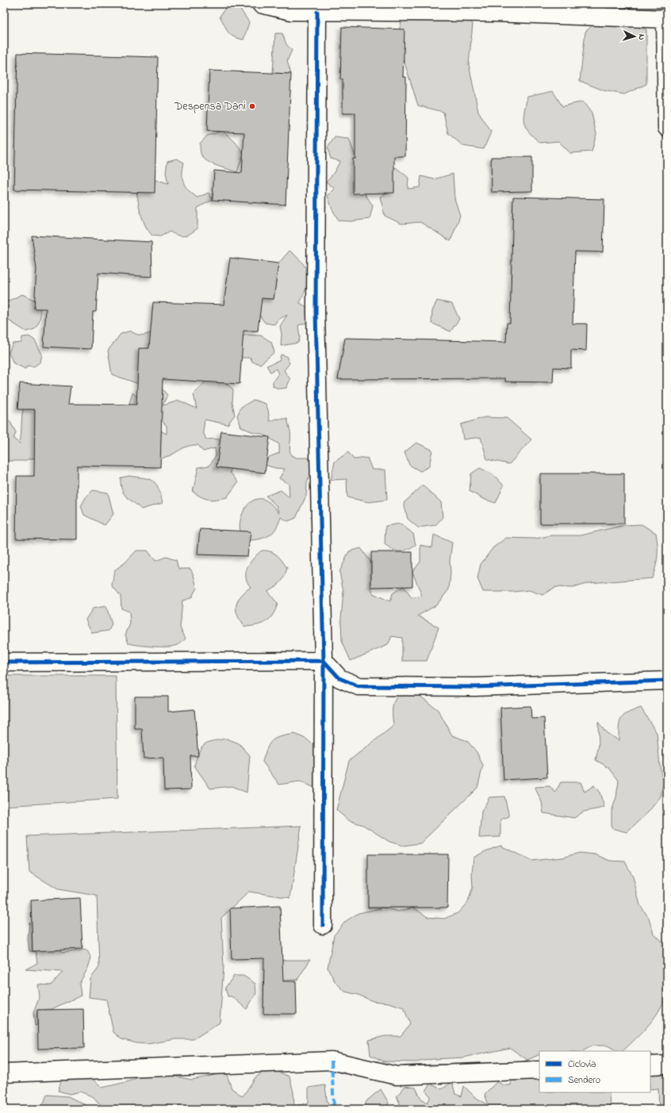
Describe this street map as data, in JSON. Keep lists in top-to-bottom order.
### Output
{
  "places": ["Despensa Dani"],
  "legend": ["Ciclovía", "Sendero"],
  "north": "right"
}
